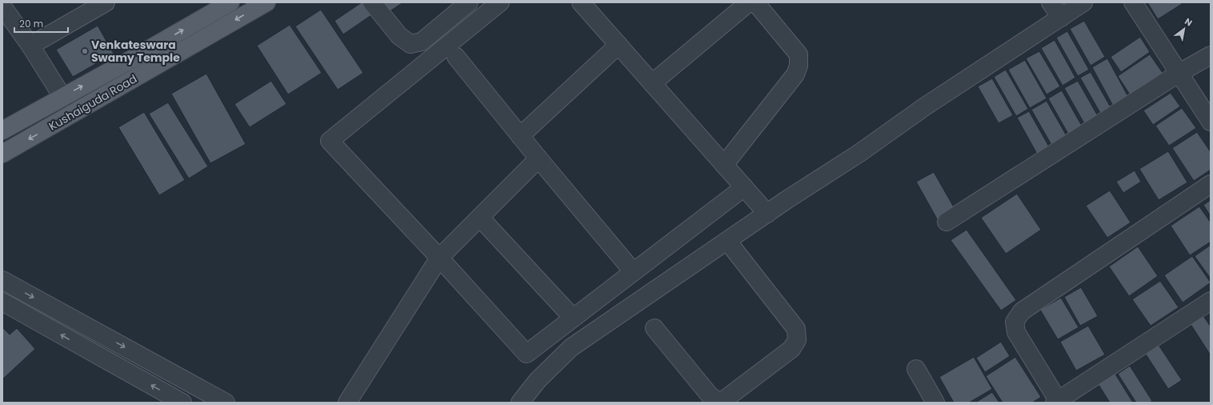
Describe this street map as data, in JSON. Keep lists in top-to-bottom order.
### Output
{
  "streets": {
    "main road": ["Kushaiguda Road"]
  },
  "places": ["Venkateswara Swamy Temple"],
  "scale_bar": "20 m",
  "north": "top right"
}
